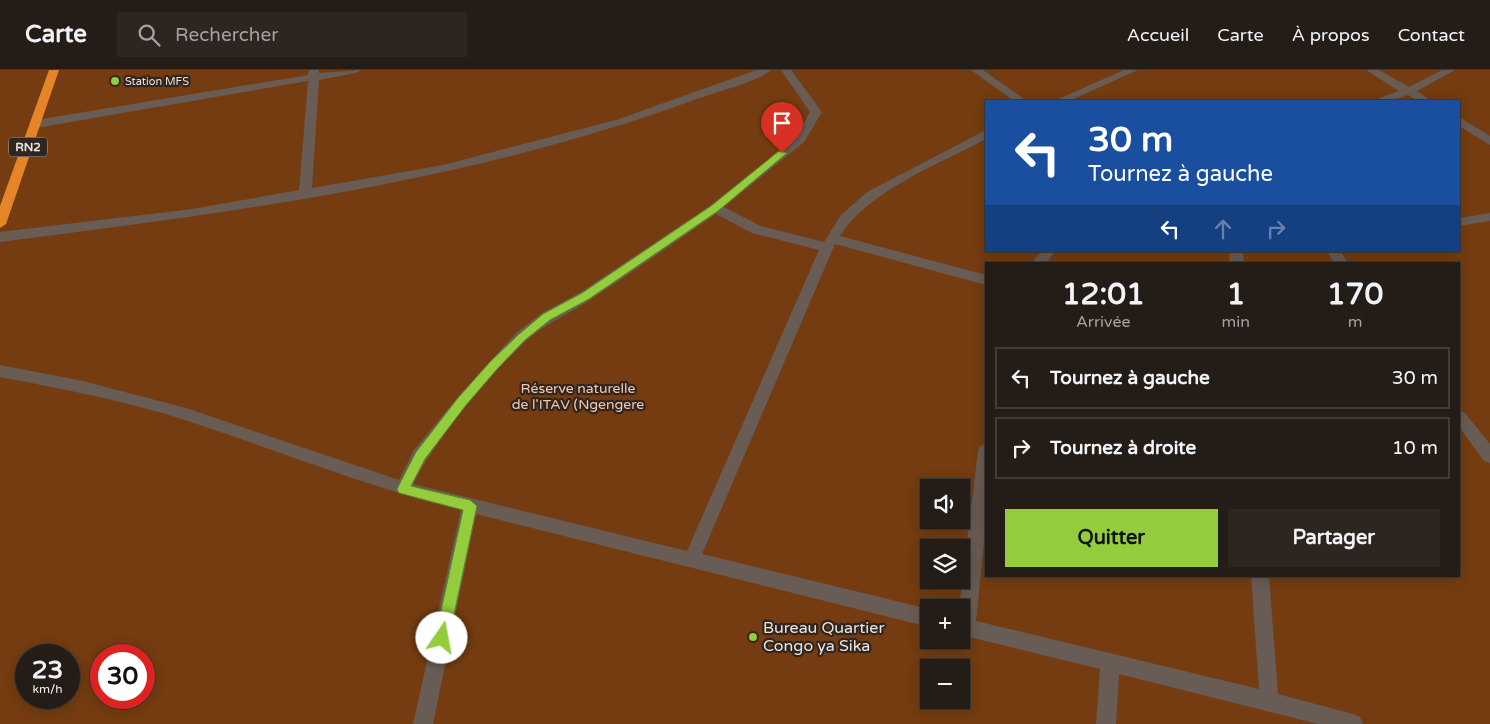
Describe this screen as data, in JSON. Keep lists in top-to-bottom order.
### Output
{
  "streets": {
    "highway": ["RN2"]
  },
  "parks": ["Réserve naturelle de l'ITAV (Ngengere"],
  "places": ["Station MFS", "Bureau Quartier Congo ya Sika"],
  "page": {
    "header": "Carte",
    "search": "Rechercher",
    "nav": [
      "Accueil",
      "Carte",
      "À propos",
      "Contact"
    ],
    "turn": ["30 m", "Tournez à gauche"],
    "eta": [
      "12:01",
      "Arrivée",
      "1",
      "min",
      "170",
      "m"
    ],
    "list": [
      {
        "name": "Tournez à gauche",
        "value": "30 m"
      },
      {
        "name": "Tournez à droite",
        "value": "10 m"
      }
    ],
    "map_buttons": ["+", "−"],
    "buttons": ["Quitter", "Partager"],
    "speed": "23 km/h",
    "limit": "30"
  }
}
